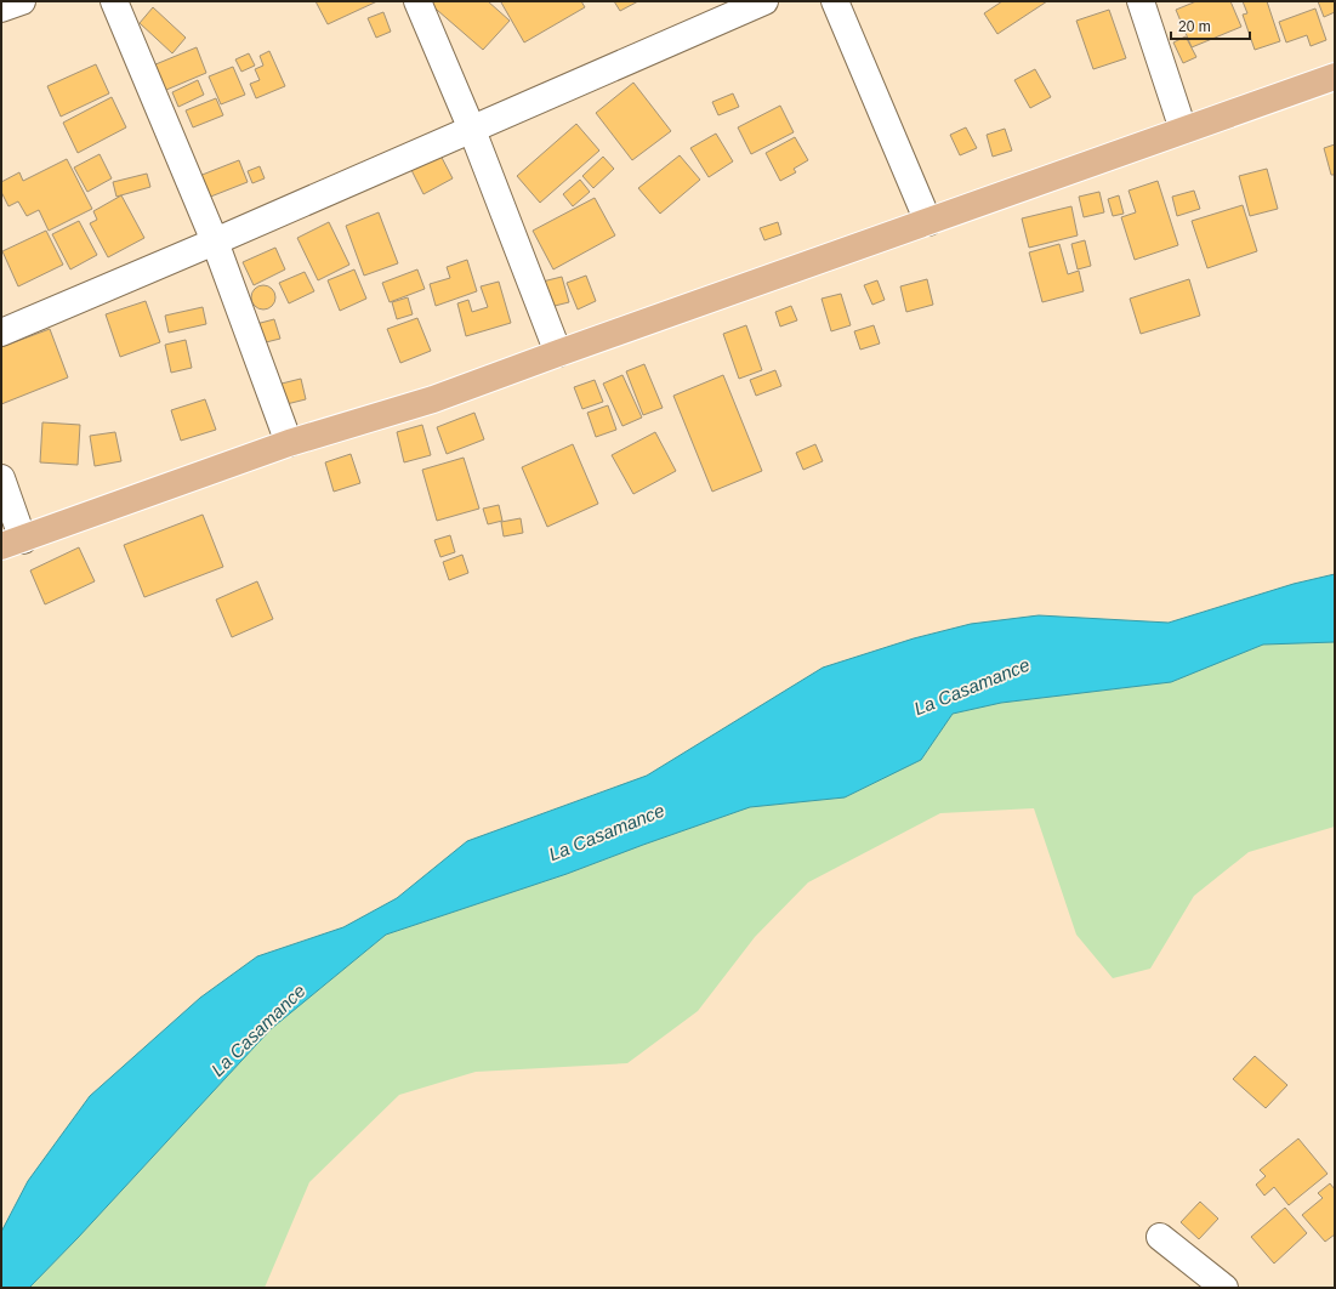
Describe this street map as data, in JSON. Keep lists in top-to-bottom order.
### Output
{
  "water": ["La Casamance"],
  "scale_bar": "20 m"
}
